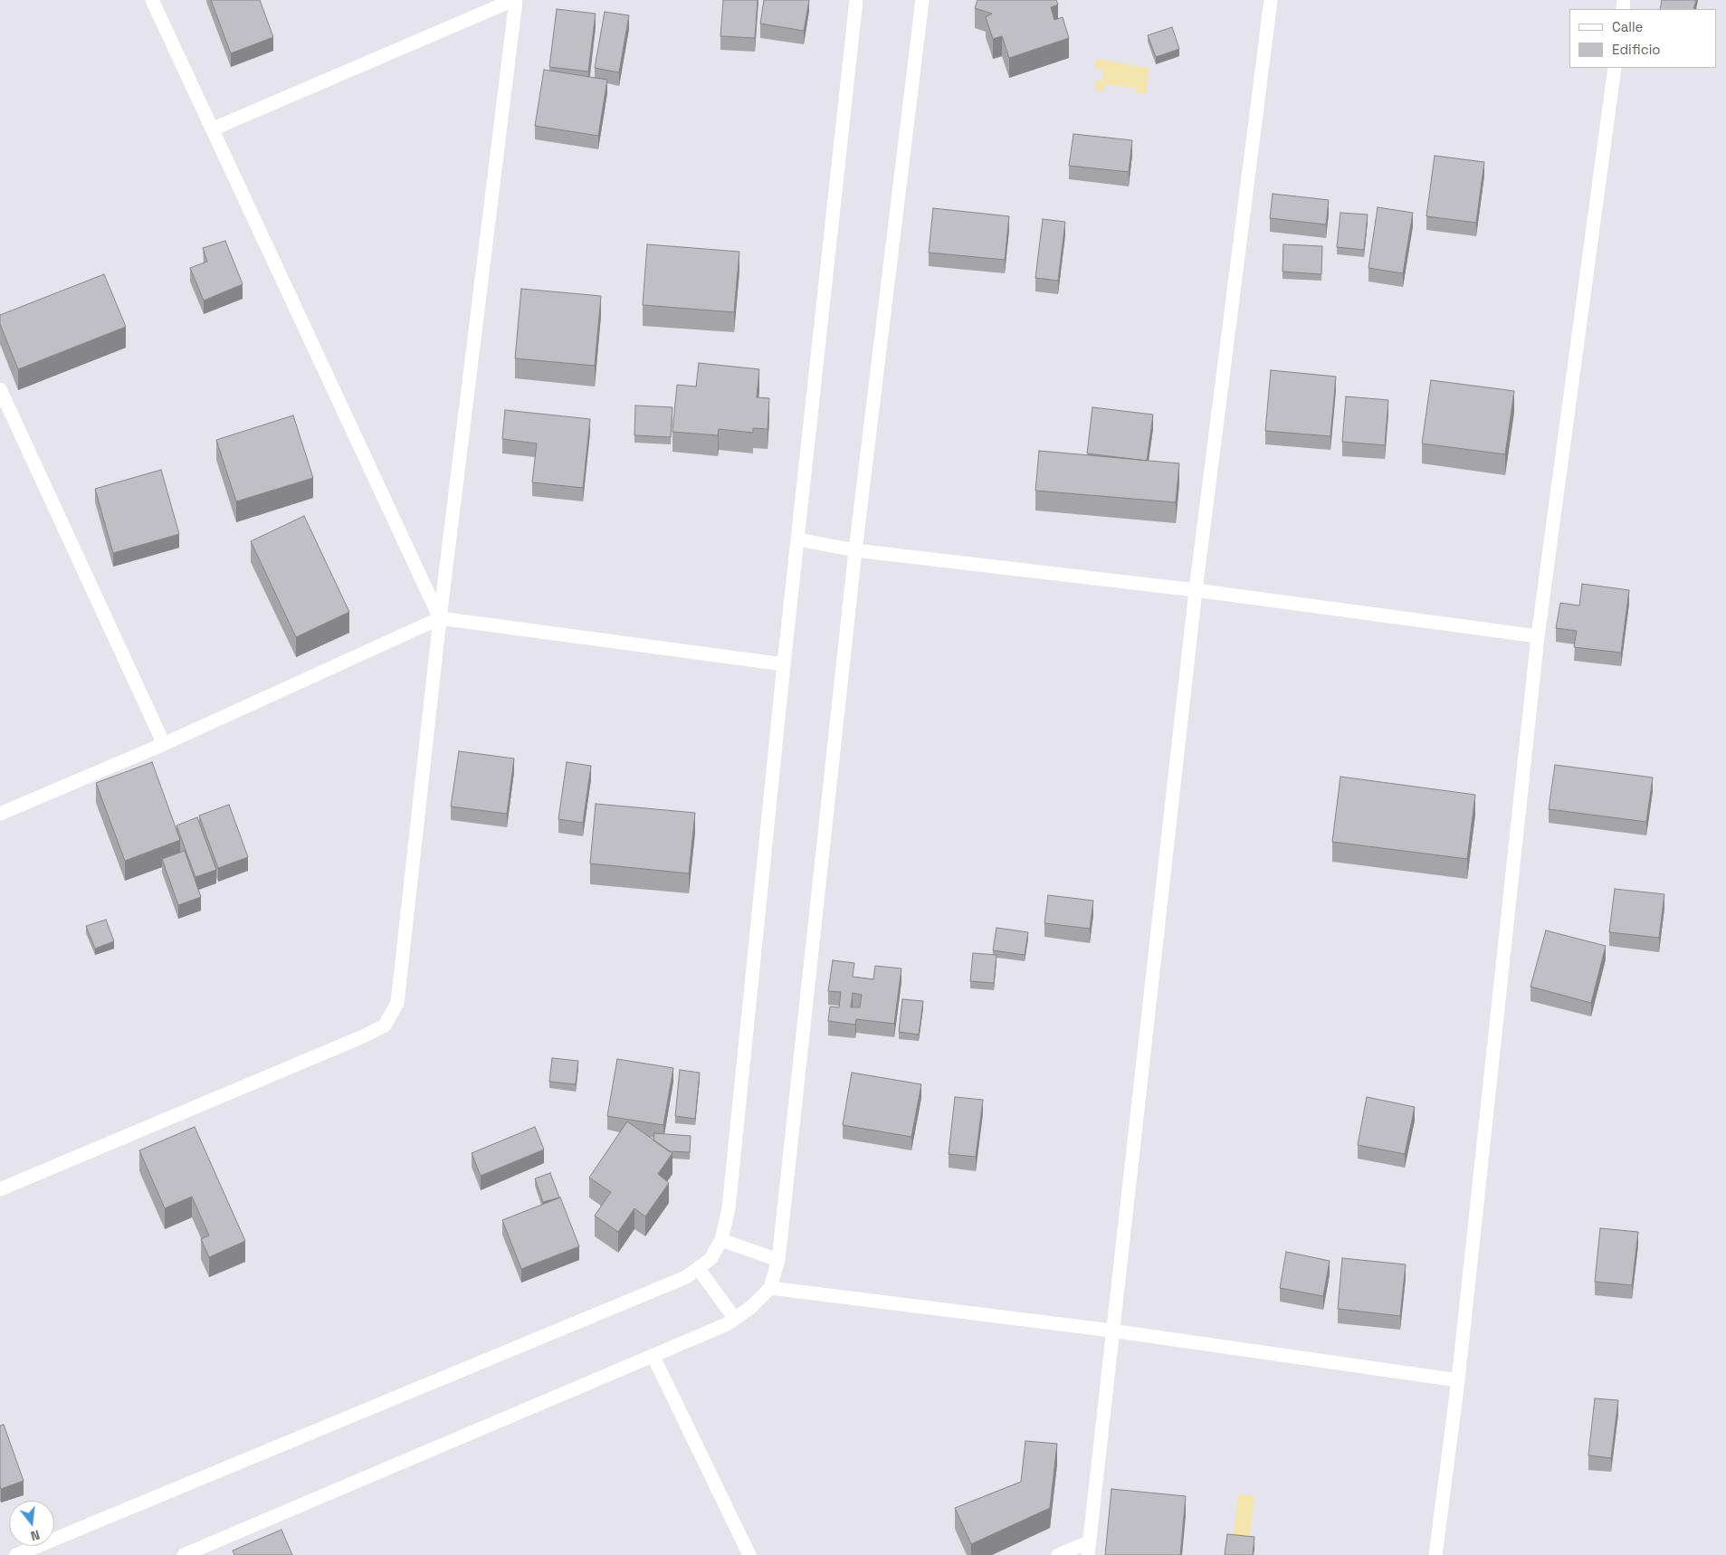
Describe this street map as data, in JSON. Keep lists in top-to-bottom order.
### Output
{
  "legend": ["Calle", "Edificio"],
  "north": "bottom"
}
